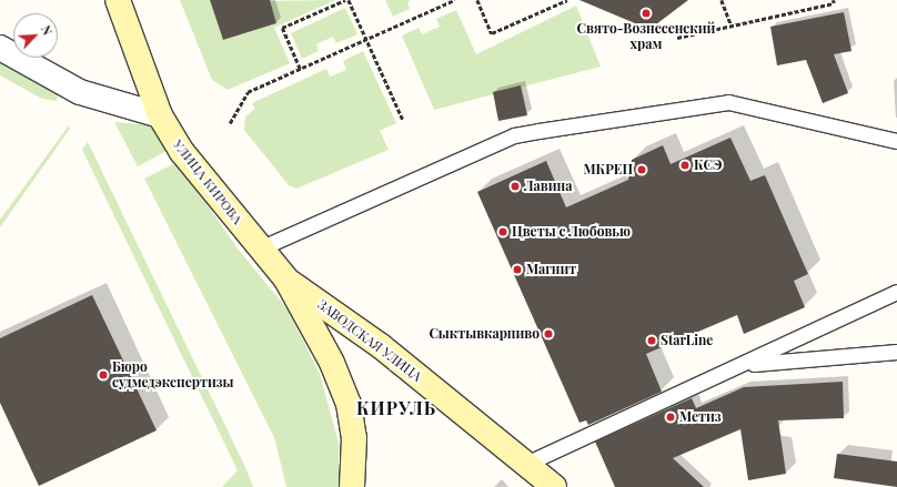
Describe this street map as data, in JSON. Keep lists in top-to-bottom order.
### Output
{
  "streets": {
    "main road": ["УЛИЦА КИРОВА", "ЗАВОДСКАЯ УЛИЦА"]
  },
  "crossings": [
    ["УЛИЦА КИРОВА", "ЗАВОДСКАЯ УЛИЦА"]
  ],
  "districts": ["КИРУЛЬ"],
  "places": [
    "Свято-Вознесенский храм",
    "КСЭ",
    "МКРЕП",
    "Лавина",
    "Цветы с Любовью",
    "Магнит",
    "Сыктывкарпиво",
    "StarLine",
    "Бюро судмедэкспертизы",
    "Метиз"
  ],
  "north": "top right"
}
